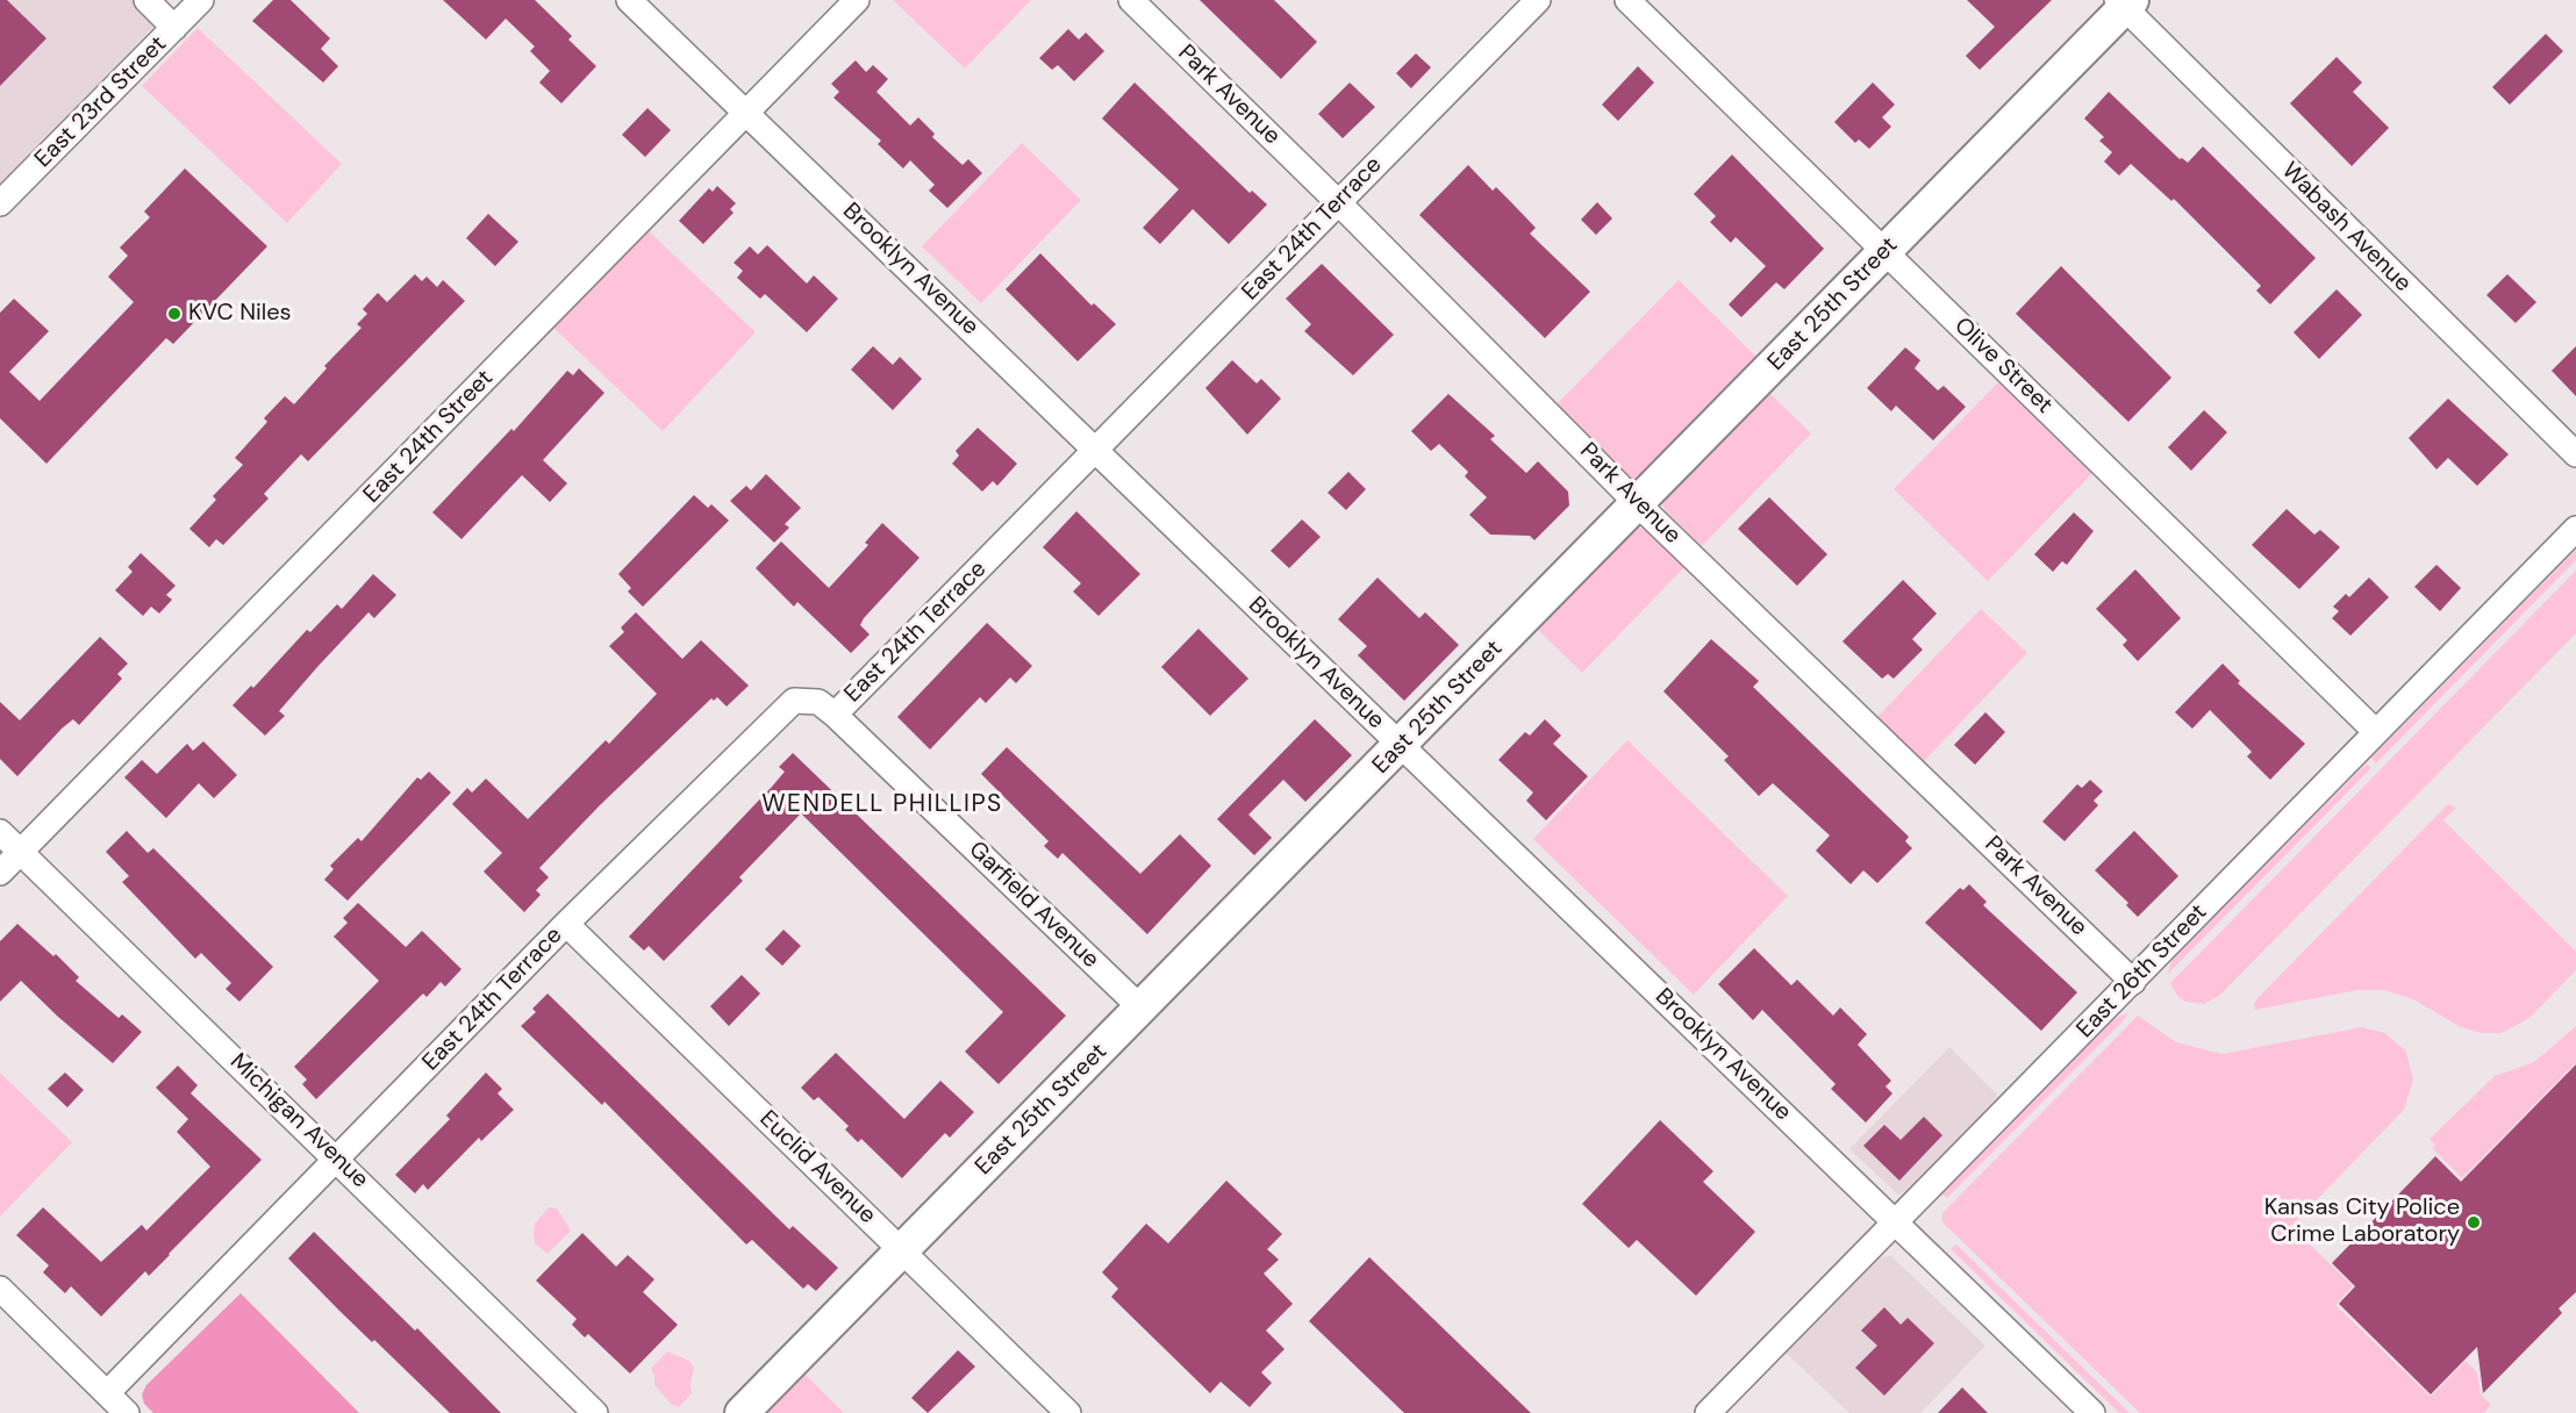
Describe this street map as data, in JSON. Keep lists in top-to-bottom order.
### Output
{
  "streets": {
    "street": [
      "Park Avenue",
      "East 23rd Street",
      "Wabash Avenue",
      "East 24th Terrace",
      "Brooklyn Avenue",
      "East 25th Street",
      "Olive Street",
      "East 24th Street",
      "Garfield Avenue",
      "East 26th Street",
      "Michigan Avenue",
      "Euclid Avenue"
    ]
  },
  "crossings": [
    ["Park Avenue", "East 24th Terrace"],
    ["Park Avenue", "East 25th Street"],
    ["Park Avenue", "East 26th Street"],
    ["Wabash Avenue", "East 25th Street"],
    ["East 24th Terrace", "Brooklyn Avenue"],
    ["East 24th Terrace", "Garfield Avenue"],
    ["East 24th Terrace", "Michigan Avenue"],
    ["East 24th Terrace", "Euclid Avenue"],
    ["Brooklyn Avenue", "East 25th Street"],
    ["Brooklyn Avenue", "East 24th Street"],
    ["Brooklyn Avenue", "East 26th Street"],
    ["East 25th Street", "Olive Street"],
    ["East 25th Street", "Garfield Avenue"],
    ["East 25th Street", "Euclid Avenue"],
    ["Olive Street", "East 26th Street"],
    ["East 24th Street", "Michigan Avenue"]
  ],
  "districts": ["WENDELL PHILLIPS"],
  "places": ["KVC Niles", "Kansas City Police Crime Laboratory"]
}
